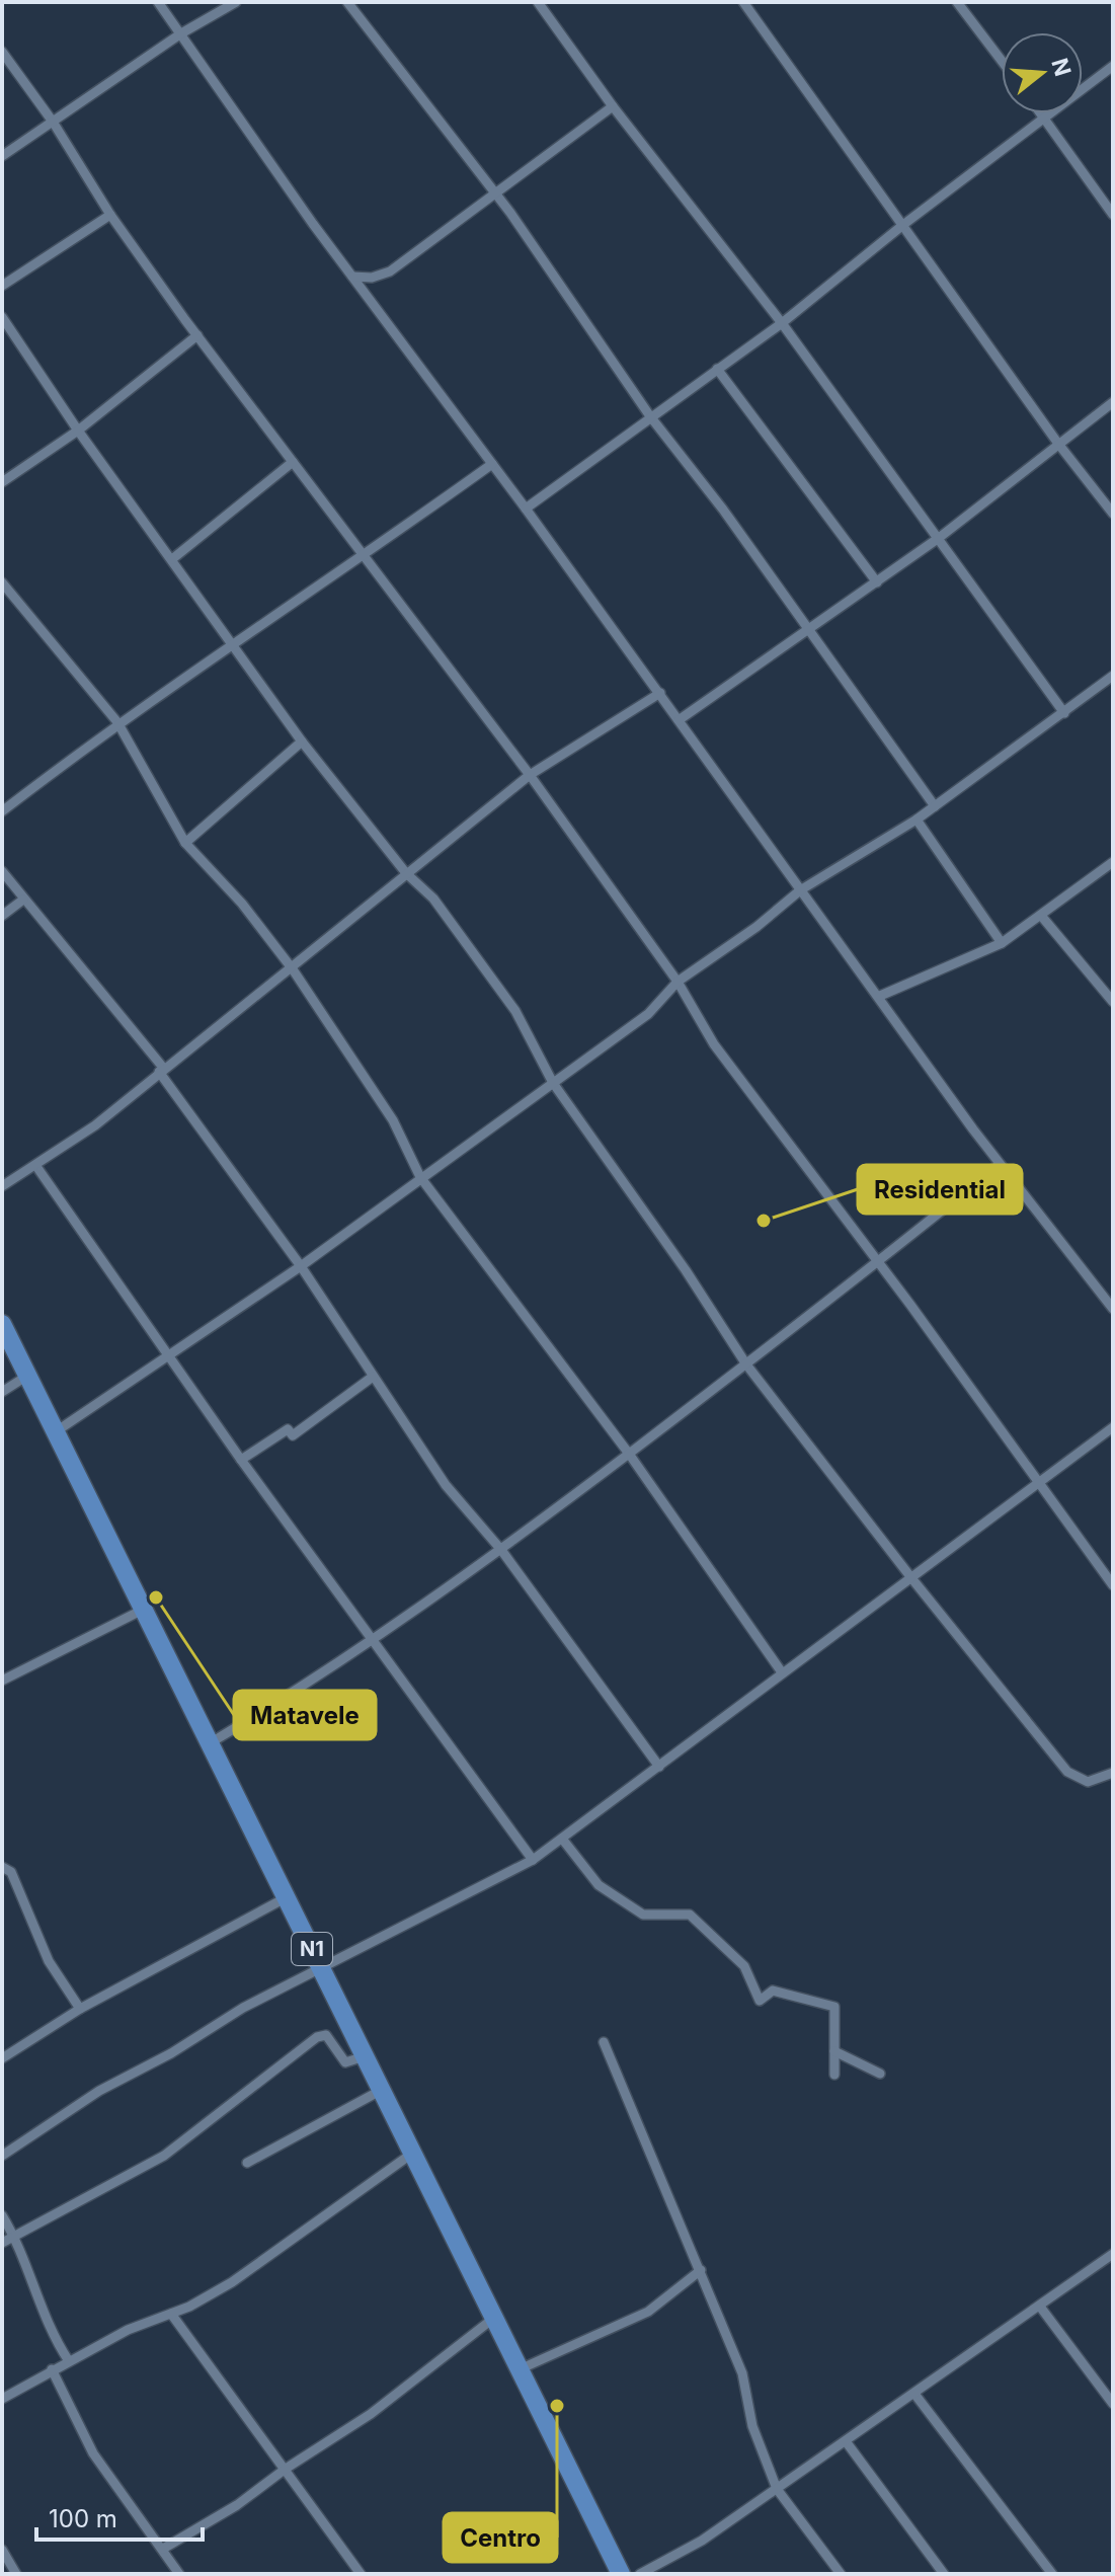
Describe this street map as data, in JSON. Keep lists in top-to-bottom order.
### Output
{
  "streets": {
    "highway": ["N1"]
  },
  "places": ["Residential", "Matavele", "Centro"],
  "scale_bar": "100 m",
  "north": "right"
}
